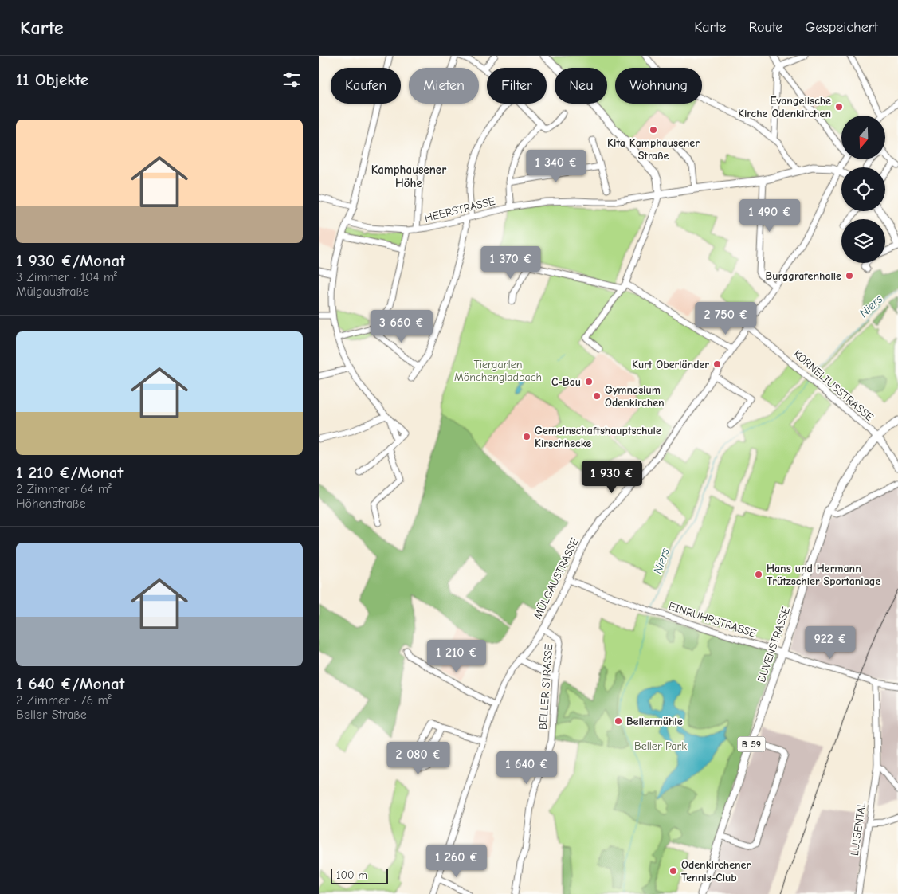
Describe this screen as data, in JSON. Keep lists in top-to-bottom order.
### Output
{
  "streets": {
    "main road": ["DUVENSTRASSE", "B 59"],
    "street": [
      "HEERSTRASSE",
      "KORNELIUSSTRASSE",
      "MÜLGAUSTRASSE",
      "EINRUHRSTRASSE",
      "BELLER STRASSE",
      "LUISENTAL"
    ]
  },
  "crossings": [
    ["KORNELIUSSTRASSE", "MÜLGAUSTRASSE"],
    ["KORNELIUSSTRASSE", "DUVENSTRASSE"],
    ["MÜLGAUSTRASSE", "EINRUHRSTRASSE"],
    ["MÜLGAUSTRASSE", "BELLER STRASSE"],
    ["EINRUHRSTRASSE", "DUVENSTRASSE"],
    ["EINRUHRSTRASSE", "LUISENTAL"]
  ],
  "districts": ["Kamphausener Höhe"],
  "water": ["Niers"],
  "parks": ["Tiergarten Mönchengladbach", "Beller Park"],
  "places": [
    "Evangelische Kirche Odenkirchen",
    "Kita Kamphausener Straße",
    "Burggrafenhalle",
    "Kurt Oberländer",
    "C-Bau",
    "Gymnasium Odenkirchen",
    "Gemeinschaftshauptschule Kirschhecke",
    "Hans und Hermann Trützschler Sportanlage",
    "Bellermühle",
    "Odenkirchener Tennis-Club"
  ],
  "scale_bar": "100 m",
  "north": "bottom",
  "page": {
    "header": "Karte",
    "nav": ["Karte", "Route", "Gespeichert"],
    "heading": "11 Objekte",
    "chip": [
      "Kaufen",
      "Mieten",
      "Filter",
      "Neu",
      "Wohnung"
    ],
    "list": [
      {
        "name": "1 930 €/Monat",
        "note": "3 Zimmer · 104 m² · Mülgaustraße"
      },
      {
        "name": "1 210 €/Monat",
        "note": "2 Zimmer · 64 m² · Höhenstraße"
      },
      {
        "name": "1 640 €/Monat",
        "note": "2 Zimmer · 76 m² · Beller Straße"
      }
    ],
    "price": [
      "1 340 €",
      "1 490 €",
      "1 370 €",
      "2 750 €",
      "3 660 €",
      "1 930 €",
      "922 €",
      "1 210 €",
      "2 080 €",
      "1 640 €",
      "1 260 €"
    ],
    "scale": "100 m"
  }
}
